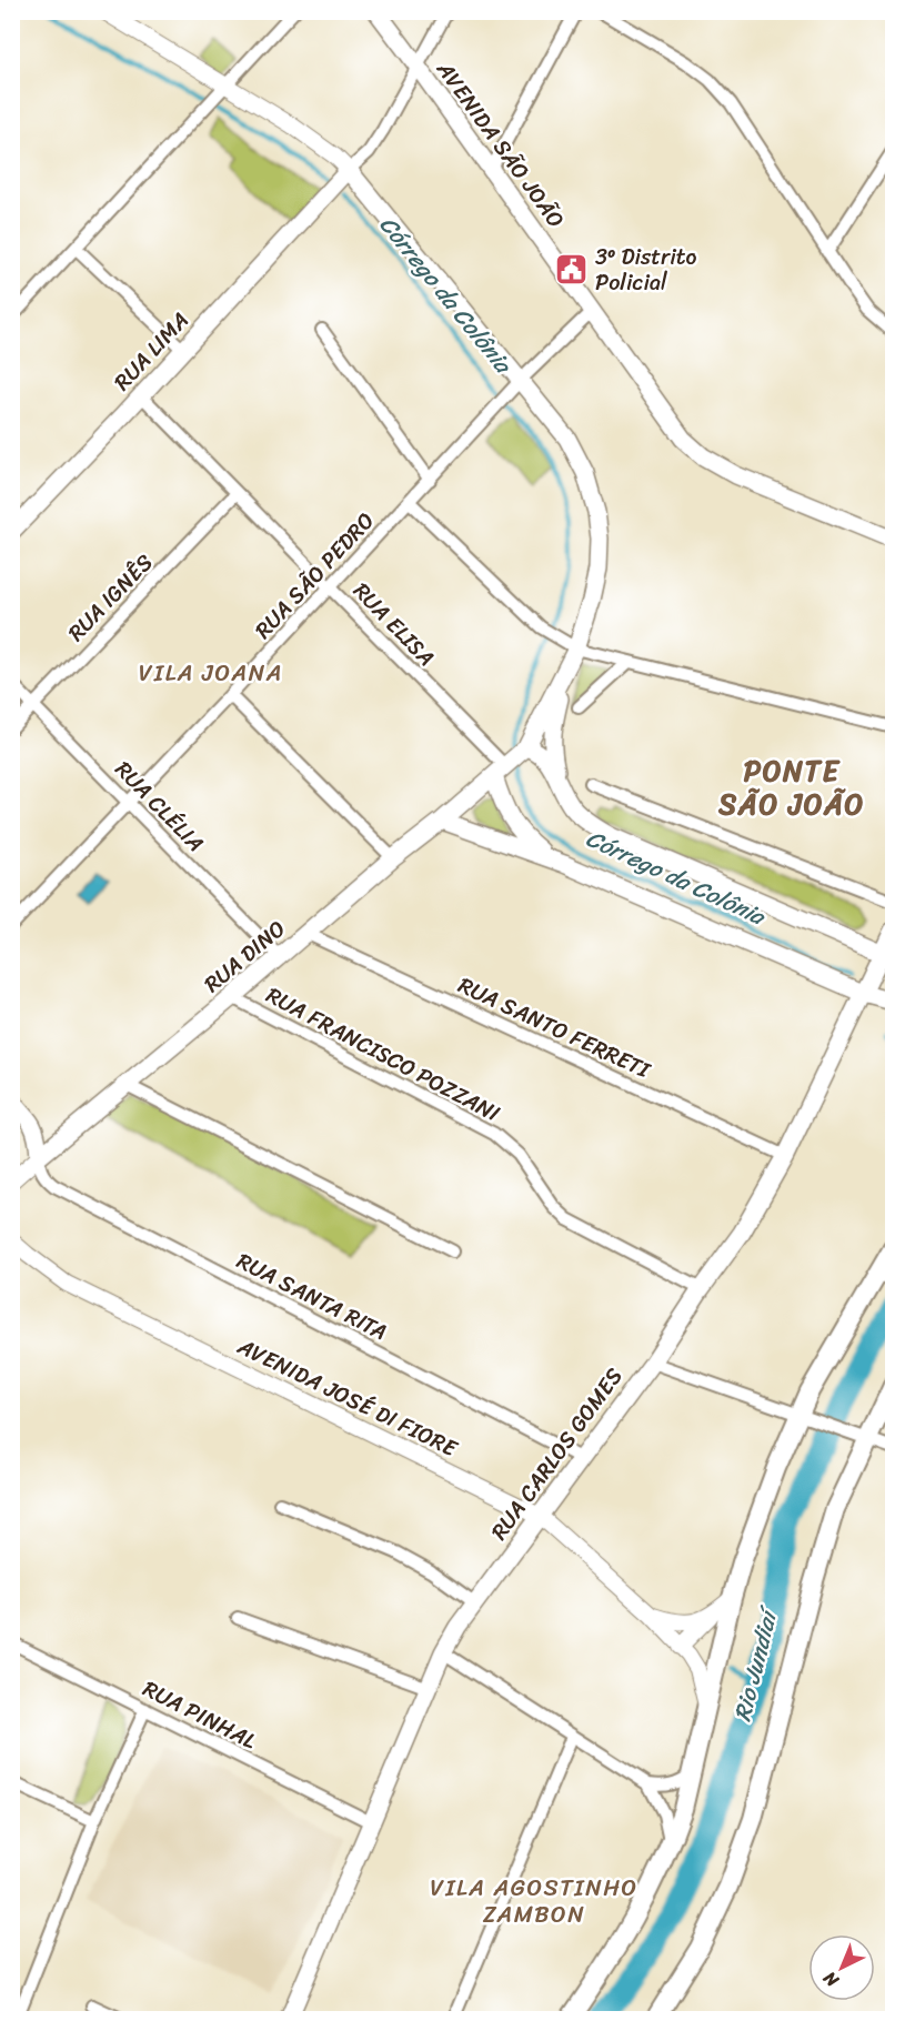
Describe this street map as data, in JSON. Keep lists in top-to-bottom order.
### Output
{
  "streets": {
    "main road": [
      "AVENIDA SÃO JOÃO",
      "RUA LIMA",
      "RUA DINO",
      "RUA CARLOS GOMES"
    ],
    "street": [
      "RUA SÃO PEDRO",
      "RUA IGNÊS",
      "RUA ELISA",
      "RUA CLÉLIA",
      "RUA SANTO FERRETI",
      "RUA FRANCISCO POZZANI",
      "RUA SANTA RITA",
      "AVENIDA JOSÉ DI FIORE",
      "RUA PINHAL"
    ]
  },
  "crossings": [
    ["AVENIDA SÃO JOÃO", "RUA SÃO PEDRO"],
    ["RUA LIMA", "RUA ELISA"],
    ["RUA SÃO PEDRO", "RUA ELISA"],
    ["RUA SÃO PEDRO", "RUA CLÉLIA"],
    ["RUA IGNÊS", "RUA ELISA"],
    ["RUA IGNÊS", "RUA CLÉLIA"],
    ["RUA ELISA", "RUA DINO"],
    ["RUA CLÉLIA", "RUA DINO"],
    ["RUA DINO", "RUA SANTO FERRETI"],
    ["RUA DINO", "RUA FRANCISCO POZZANI"],
    ["RUA DINO", "RUA SANTA RITA"],
    ["RUA SANTO FERRETI", "RUA CARLOS GOMES"],
    ["RUA FRANCISCO POZZANI", "RUA CARLOS GOMES"],
    ["RUA SANTA RITA", "RUA CARLOS GOMES"],
    ["AVENIDA JOSÉ DI FIORE", "RUA CARLOS GOMES"],
    ["RUA CARLOS GOMES", "RUA PINHAL"]
  ],
  "districts": ["VILA JOANA", "PONTE SÃO JOÃO", "VILA AGOSTINHO ZAMBON"],
  "water": ["Córrego da Colônia", "Rio Jundiaí"],
  "places": {
    "public building": ["3º Distrito Policial"]
  },
  "north": "bottom left"
}
